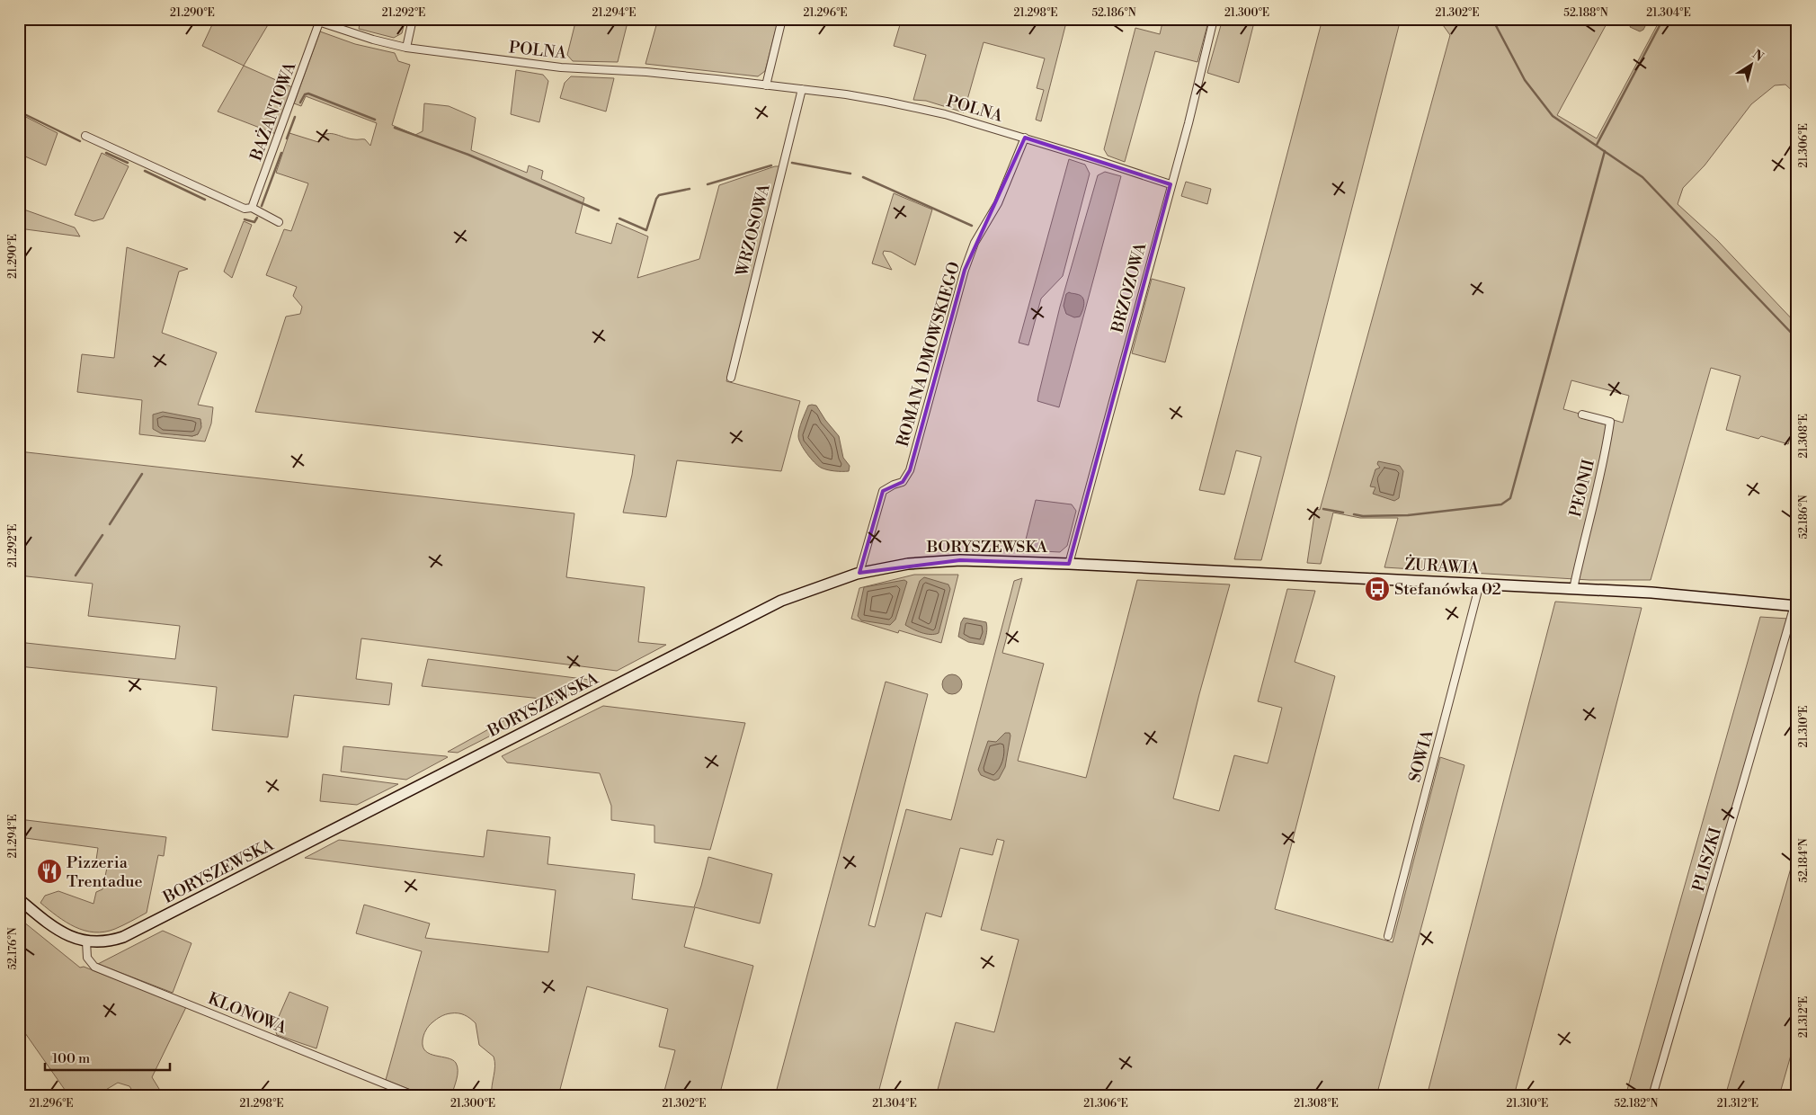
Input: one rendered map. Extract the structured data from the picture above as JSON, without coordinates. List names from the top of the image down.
{
  "streets": {
    "main road": ["BORYSZEWSKA", "ŻURAWIA"],
    "street": [
      "POLNA",
      "BAŻANTOWA",
      "WRZOSOWA",
      "BRZOZOWA",
      "ROMANA DMOWSKIEGO",
      "PEONII",
      "SOWIA",
      "PLISZKI",
      "KLONOWA"
    ]
  },
  "crossings": [
    ["POLNA", "BAŻANTOWA"],
    ["POLNA", "WRZOSOWA"],
    ["POLNA", "BRZOZOWA"],
    ["POLNA", "ROMANA DMOWSKIEGO"],
    ["BRZOZOWA", "BORYSZEWSKA"],
    ["ROMANA DMOWSKIEGO", "BORYSZEWSKA"],
    ["PEONII", "ŻURAWIA"],
    ["BORYSZEWSKA", "ŻURAWIA"],
    ["BORYSZEWSKA", "KLONOWA"],
    ["ŻURAWIA", "SOWIA"],
    ["ŻURAWIA", "PLISZKI"]
  ],
  "places": {
    "bus stop": ["Stefanówka 02"],
    "restaurant": ["Pizzeria Trentadue"]
  },
  "scale_bar": "100 m",
  "north": "top right",
  "coordinates": [
    "21.290°E",
    "21.292°E",
    "21.294°E",
    "21.296°E",
    "21.298°E",
    "52.186°N",
    "21.300°E",
    "21.302°E",
    "52.188°N",
    "21.304°E",
    "21.306°E",
    "21.308°E",
    "21.310°E",
    "52.184°N",
    "52.176°N",
    "21.312°E",
    "52.182°N"
  ]
}
